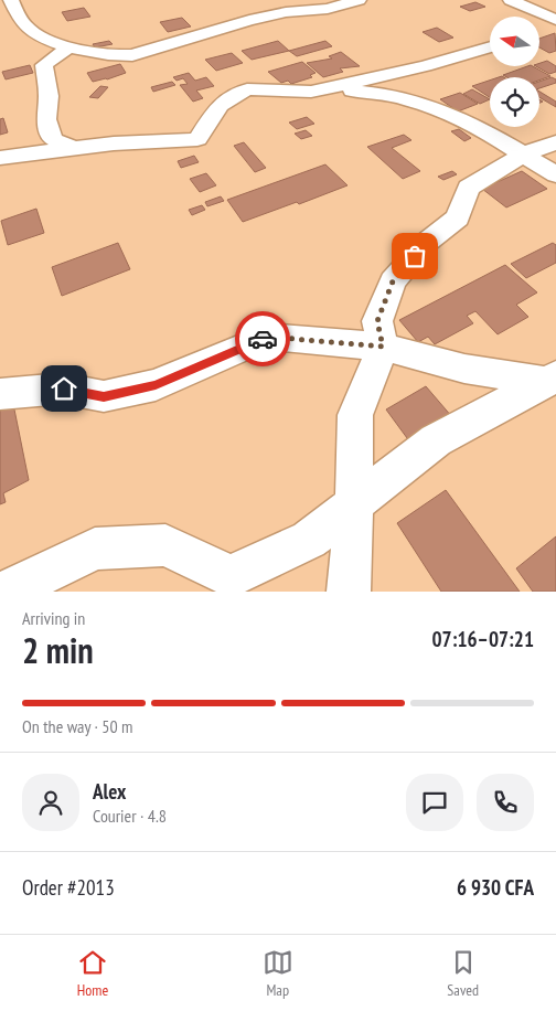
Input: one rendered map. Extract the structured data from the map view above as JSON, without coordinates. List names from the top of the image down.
{
  "north": "left",
  "page": {
    "heading": ["2 min", "Arriving in", "07:16–07:21"],
    "panel": [
      "Alex",
      "Courier · 4.8",
      "Order #2013",
      "6 930 CFA"
    ],
    "bar": "On the way · 50 m",
    "tabs": ["Home", "Map", "Saved"]
  }
}
